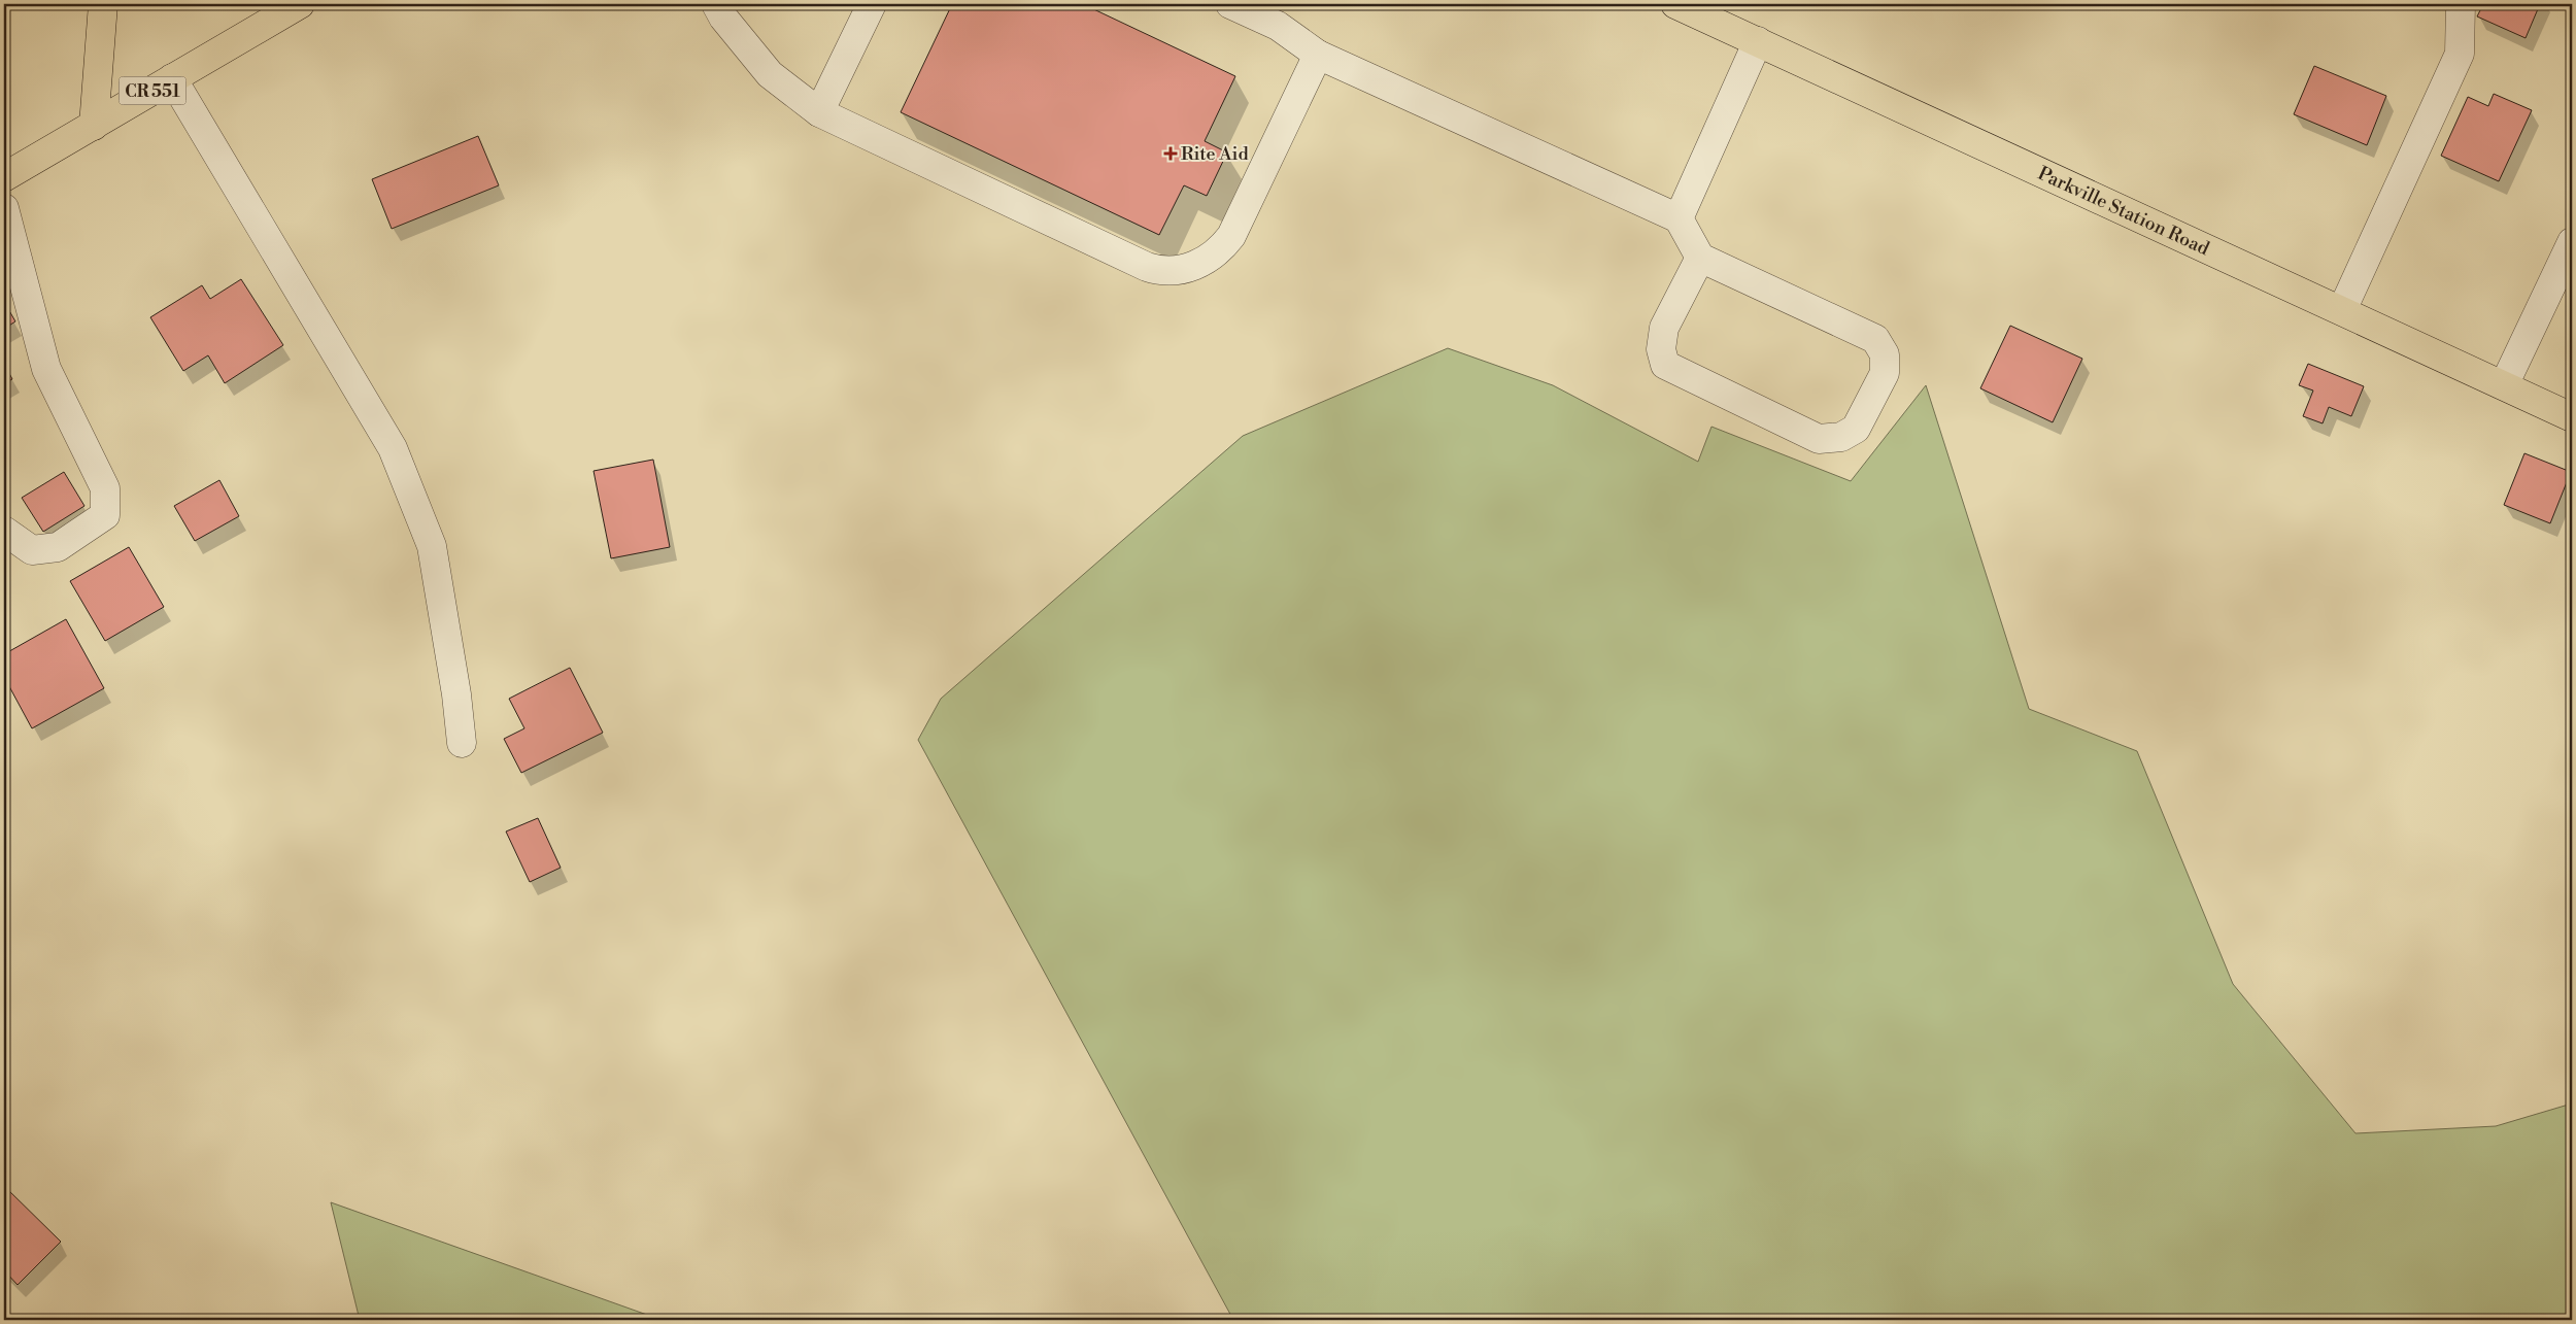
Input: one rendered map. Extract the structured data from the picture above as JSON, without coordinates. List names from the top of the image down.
{
  "streets": {
    "main road": ["CR 551", "Parkville Station Road"]
  },
  "places": {
    "health": ["Rite Aid"]
  }
}
